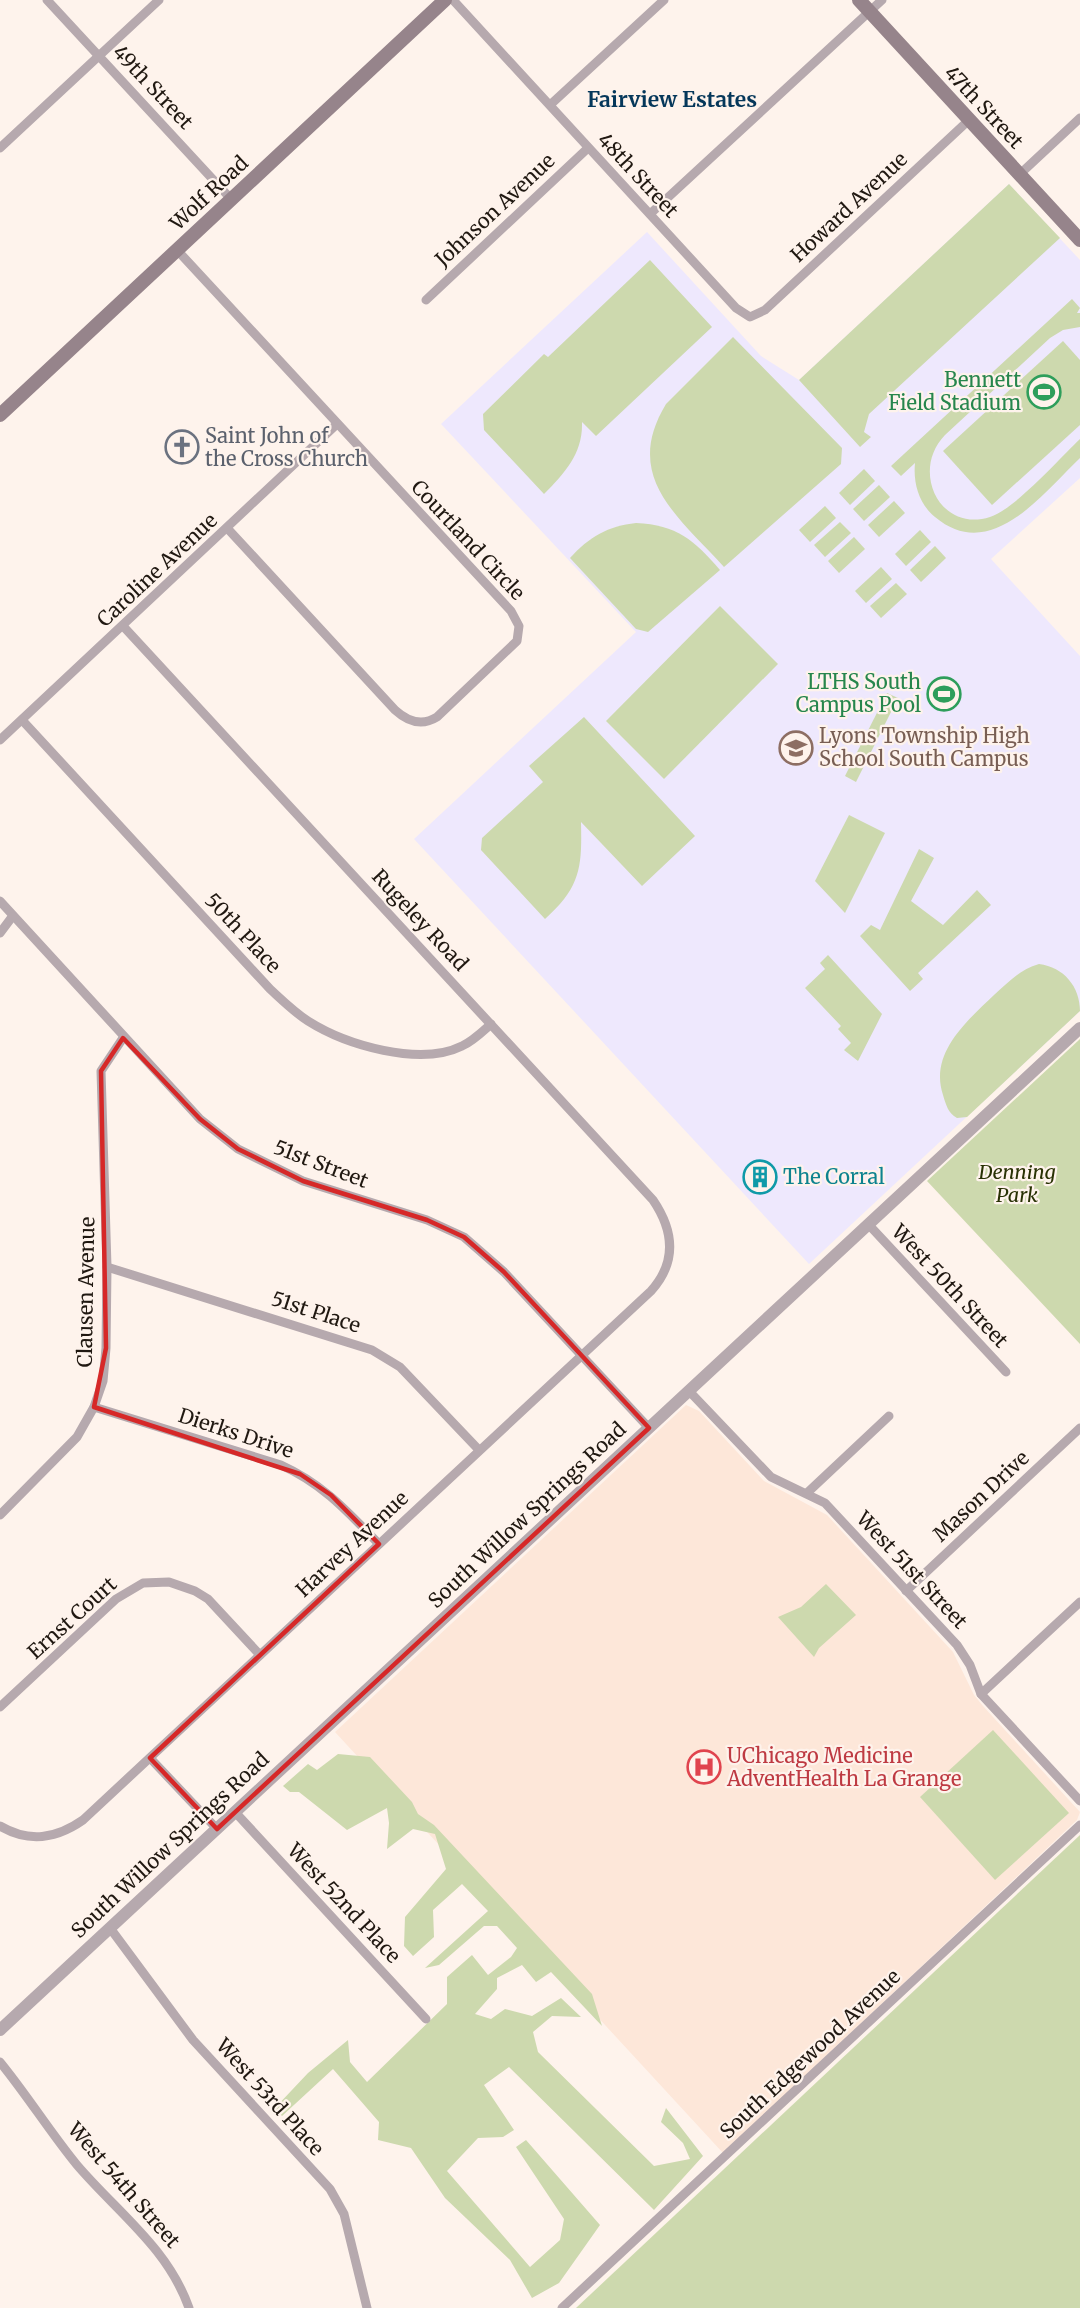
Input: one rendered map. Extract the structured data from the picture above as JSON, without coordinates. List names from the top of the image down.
{
  "streets": {
    "main road": ["47th Street", "Wolf Road"],
    "street": [
      "49th Street",
      "48th Street",
      "Howard Avenue",
      "Johnson Avenue",
      "Courtland Circle",
      "Caroline Avenue",
      "Rugeley Road",
      "50th Place",
      "51st Street",
      "West 50th Street",
      "Clausen Avenue",
      "51st Place",
      "Dierks Drive",
      "Mason Drive",
      "South Willow Springs Road",
      "Harvey Avenue",
      "West 51st Street",
      "Ernst Court",
      "West 52nd Place",
      "South Edgewood Avenue",
      "West 53rd Place",
      "West 54th Street"
    ]
  },
  "crossings": [
    ["49th Street", "Wolf Road"],
    ["47th Street", "Howard Avenue"],
    ["48th Street", "Howard Avenue"],
    ["48th Street", "Johnson Avenue"],
    ["Wolf Road", "Courtland Circle"],
    ["Courtland Circle", "Caroline Avenue"],
    ["Caroline Avenue", "Rugeley Road"],
    ["Caroline Avenue", "50th Place"],
    ["Rugeley Road", "50th Place"],
    ["Rugeley Road", "Harvey Avenue"],
    ["51st Street", "Clausen Avenue"],
    ["51st Street", "South Willow Springs Road"],
    ["51st Street", "Harvey Avenue"],
    ["West 50th Street", "South Willow Springs Road"],
    ["Clausen Avenue", "51st Place"],
    ["Clausen Avenue", "Dierks Drive"],
    ["51st Place", "Harvey Avenue"],
    ["Dierks Drive", "Harvey Avenue"],
    ["Mason Drive", "West 51st Street"],
    ["South Willow Springs Road", "West 51st Street"],
    ["South Willow Springs Road", "West 52nd Place"],
    ["South Willow Springs Road", "West 53rd Place"],
    ["Harvey Avenue", "Ernst Court"]
  ],
  "districts": ["Fairview Estates"],
  "parks": ["Denning Park"],
  "places": {
    "sports": ["Bennett Field Stadium", "LTHS South Campus Pool"],
    "church": ["Saint John of the Cross Church"],
    "school or university": ["Lyons Township High School South Campus"],
    "building": ["The Corral"],
    "hospital": ["UChicago Medicine AdventHealth La Grange"]
  }
}
